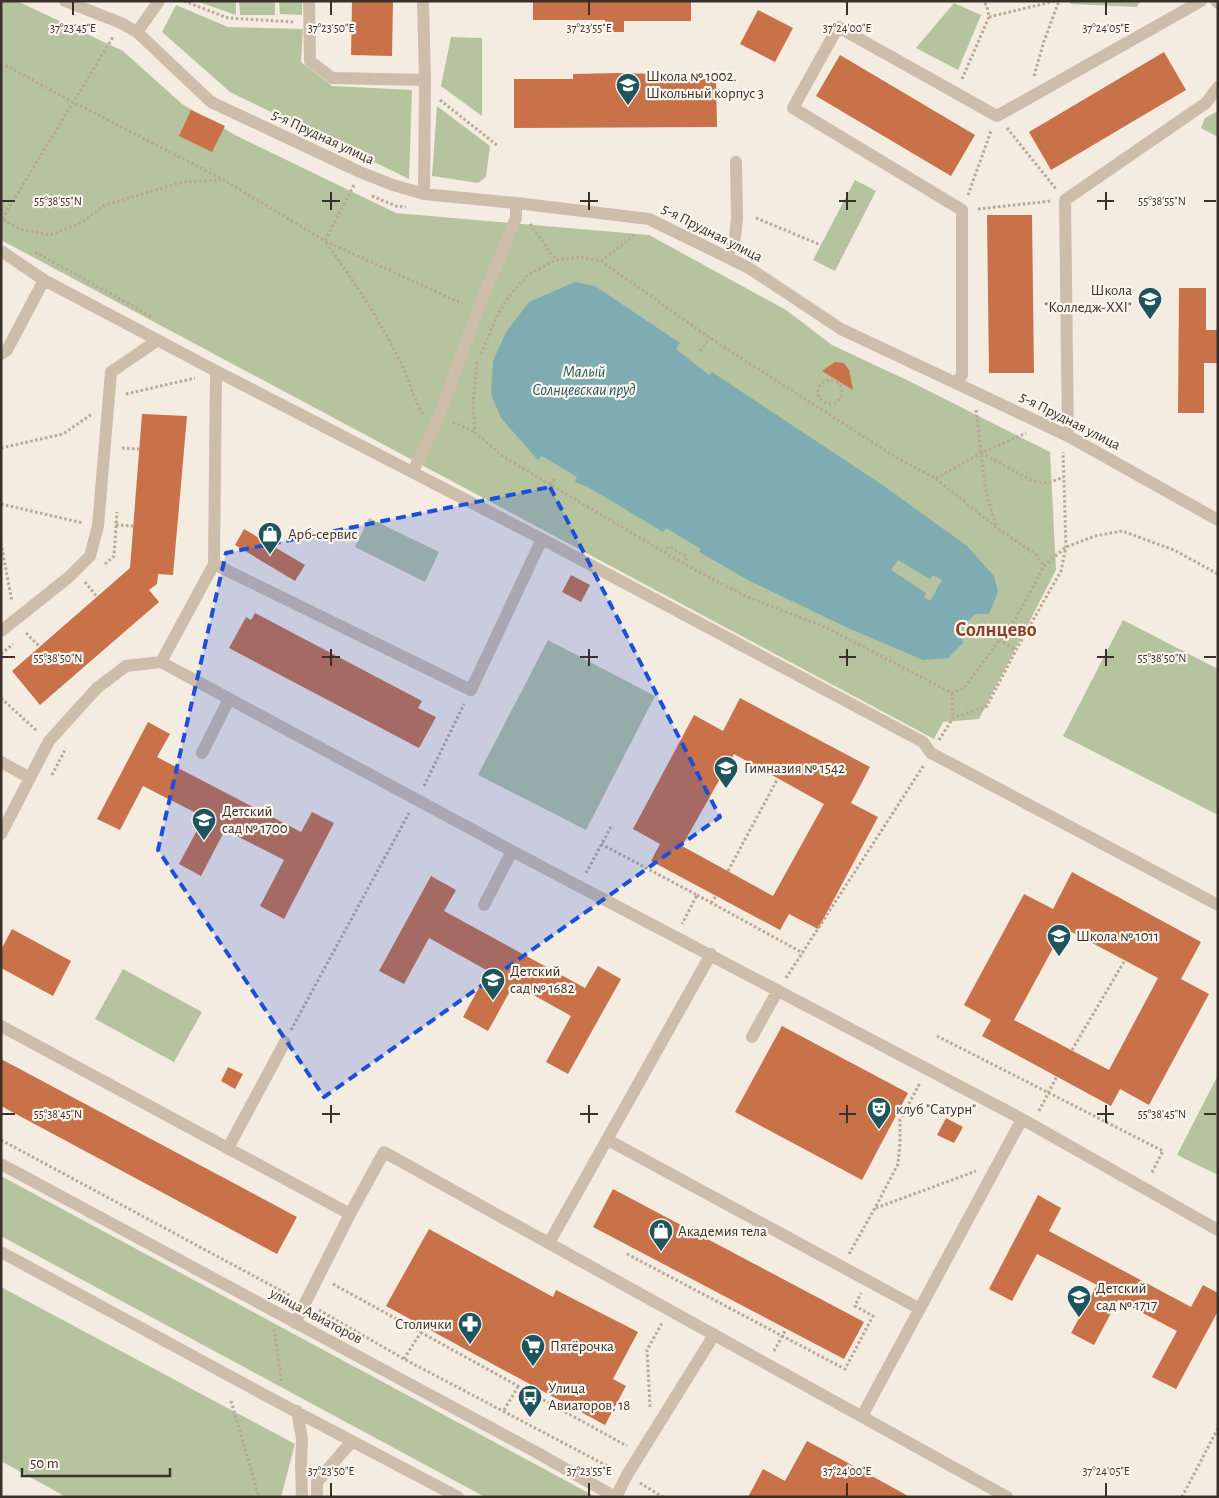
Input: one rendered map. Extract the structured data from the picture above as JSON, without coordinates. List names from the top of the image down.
{
  "streets": {
    "street": ["5-я Прудная улица", "улица Авиаторов"]
  },
  "districts": ["Солнцево"],
  "water": ["Малый Солнцевскаи пруд"],
  "places": {
    "school or university": [
      "Школа № 1002. Школьный корпус 3",
      "Школа \"Колледж-XXI\"",
      "Гимназия № 1542",
      "Детский сад № 1700",
      "Школа № 1011",
      "Детский сад № 1682",
      "Детский сад № 1717"
    ],
    "shop": ["Арб-сервис", "Академия тела"],
    "theatre": ["клуб \"Сатурн\""],
    "pharmacy": ["Столички"],
    "supermarket": ["Пятёрочка"],
    "bus stop": ["Улица Авиаторов, 18"]
  },
  "scale_bar": "50 m",
  "coordinates": [
    "37°23'45\"E",
    "37°23'50\"E",
    "37°23'55\"E",
    "37°24'00\"E",
    "37°24'05\"E",
    "55°38'55\"N",
    "55°38'50\"N",
    "55°38'45\"N"
  ]
}
